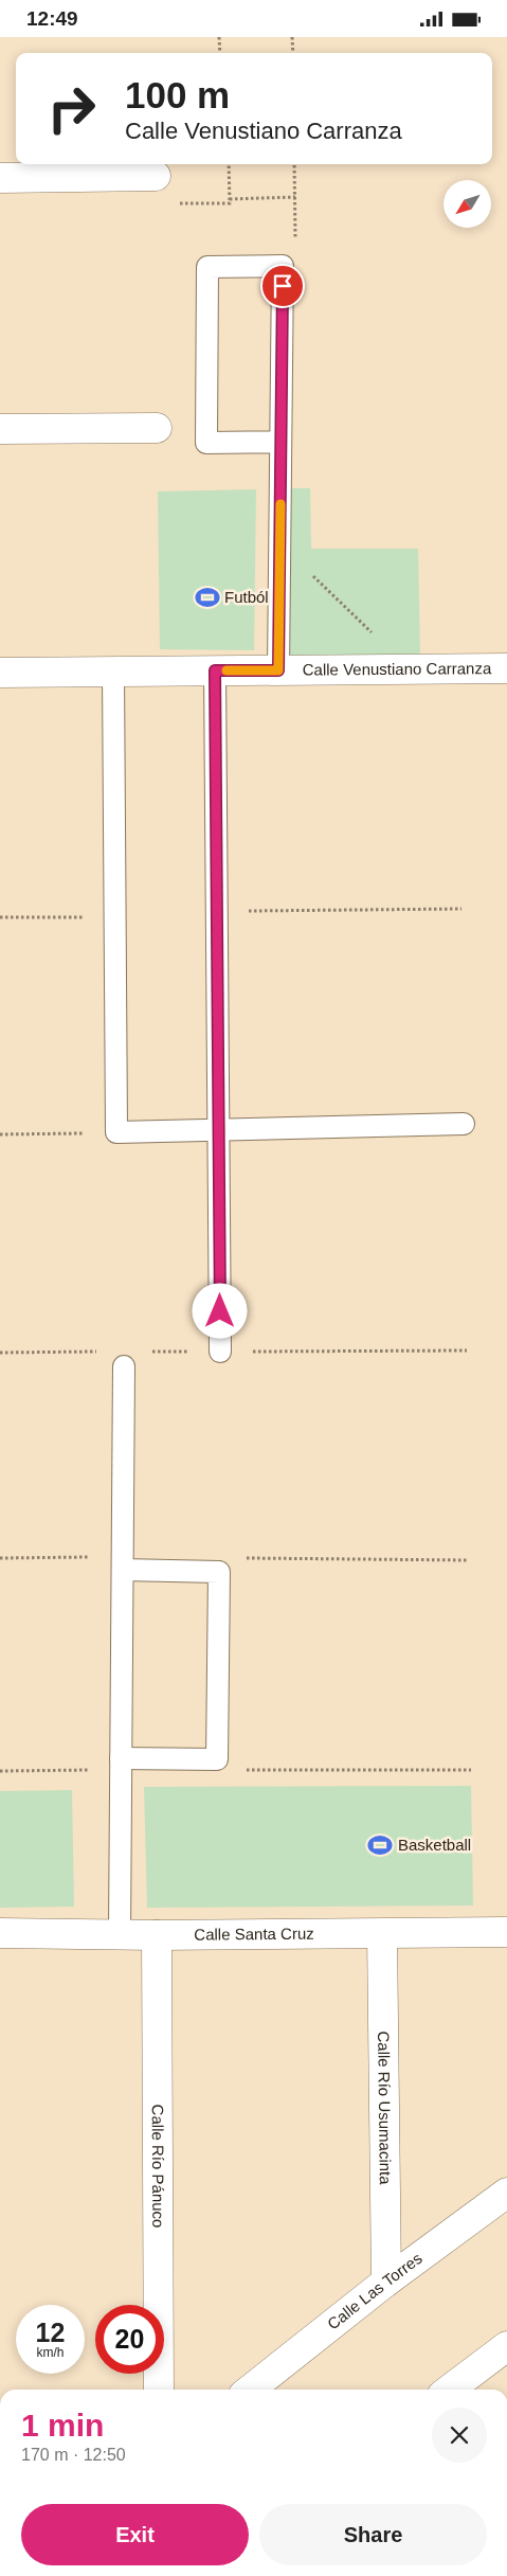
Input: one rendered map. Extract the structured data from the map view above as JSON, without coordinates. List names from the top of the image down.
{
  "streets": {
    "street": [
      "Calle Venustiano Carranza",
      "Calle Santa Cruz",
      "Calle Río Usumacinta",
      "Calle Río Pánuco",
      "Calle Las Torres"
    ]
  },
  "crossings": [
    ["Calle Santa Cruz", "Calle Río Usumacinta"],
    ["Calle Santa Cruz", "Calle Río Pánuco"],
    ["Calle Río Usumacinta", "Calle Las Torres"]
  ],
  "places": {
    "sports": ["Futból", "Basketball"]
  },
  "north": "bottom left",
  "page": {
    "status": "12:49",
    "turn": ["100 m", "Calle Venustiano Carranza"],
    "speed": "12 km/h",
    "limit": "20",
    "heading": ["1 min", "170 m · 12:50"],
    "buttons": ["Exit", "Share"]
  }
}
